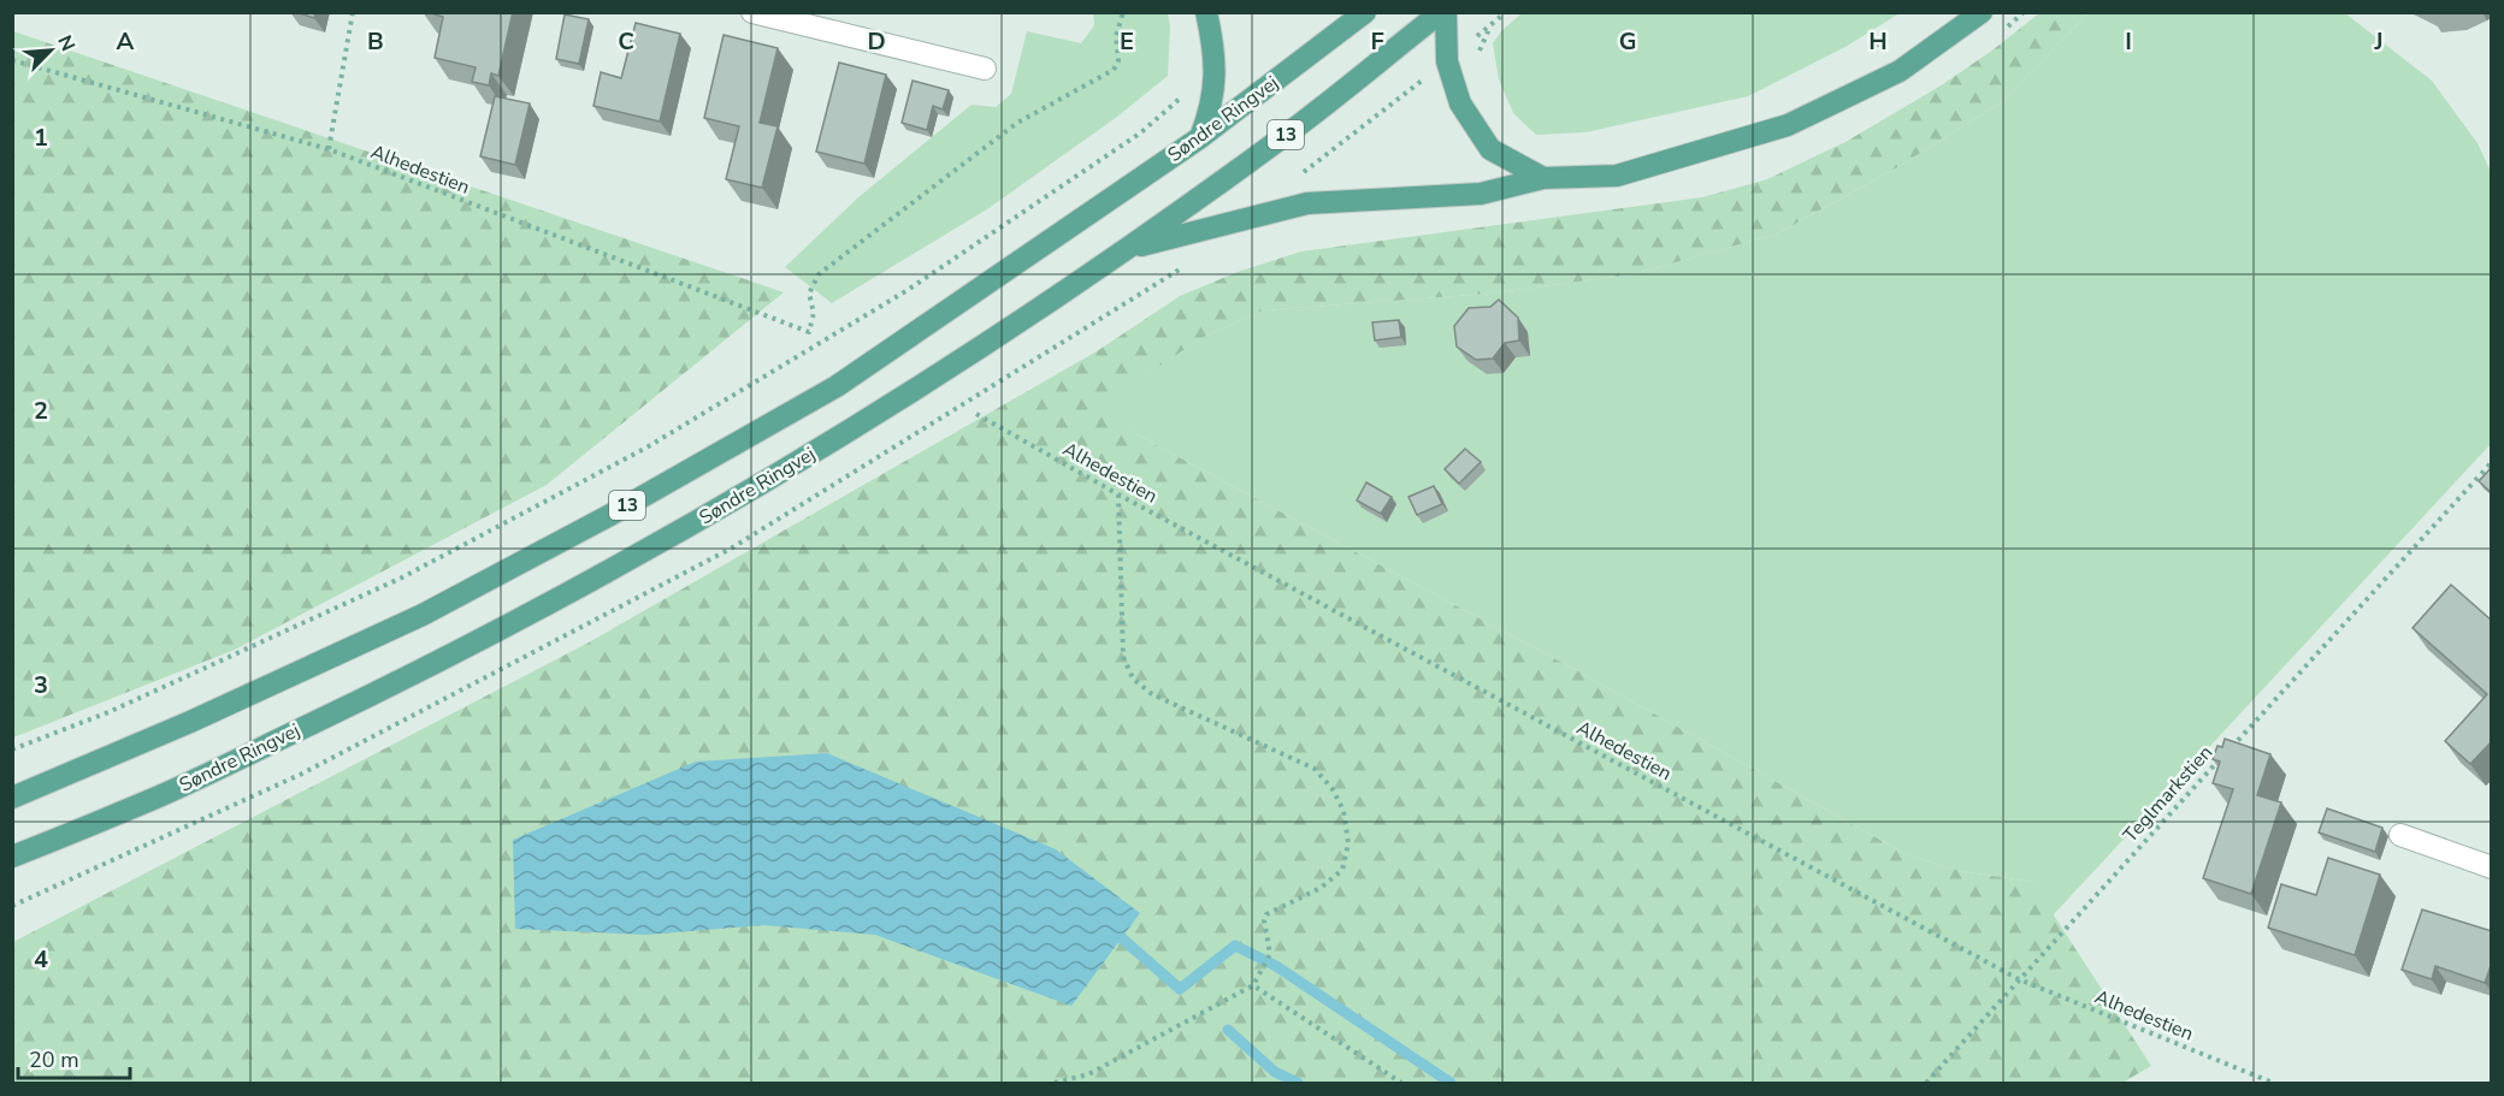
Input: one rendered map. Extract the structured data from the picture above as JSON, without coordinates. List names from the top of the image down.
{
  "streets": {
    "main road": ["Søndre Ringvej", "13"],
    "path": ["Alhedestien", "Teglmarkstien"]
  },
  "crossings": [
    ["Alhedestien", "Teglmarkstien"]
  ],
  "scale_bar": "20 m",
  "north": "top right",
  "grid": {
    "columns": [
      "A",
      "B",
      "C",
      "D",
      "E",
      "F",
      "G",
      "H",
      "I",
      "J"
    ],
    "rows": [
      "1",
      "2",
      "3",
      "4"
    ]
  }
}
